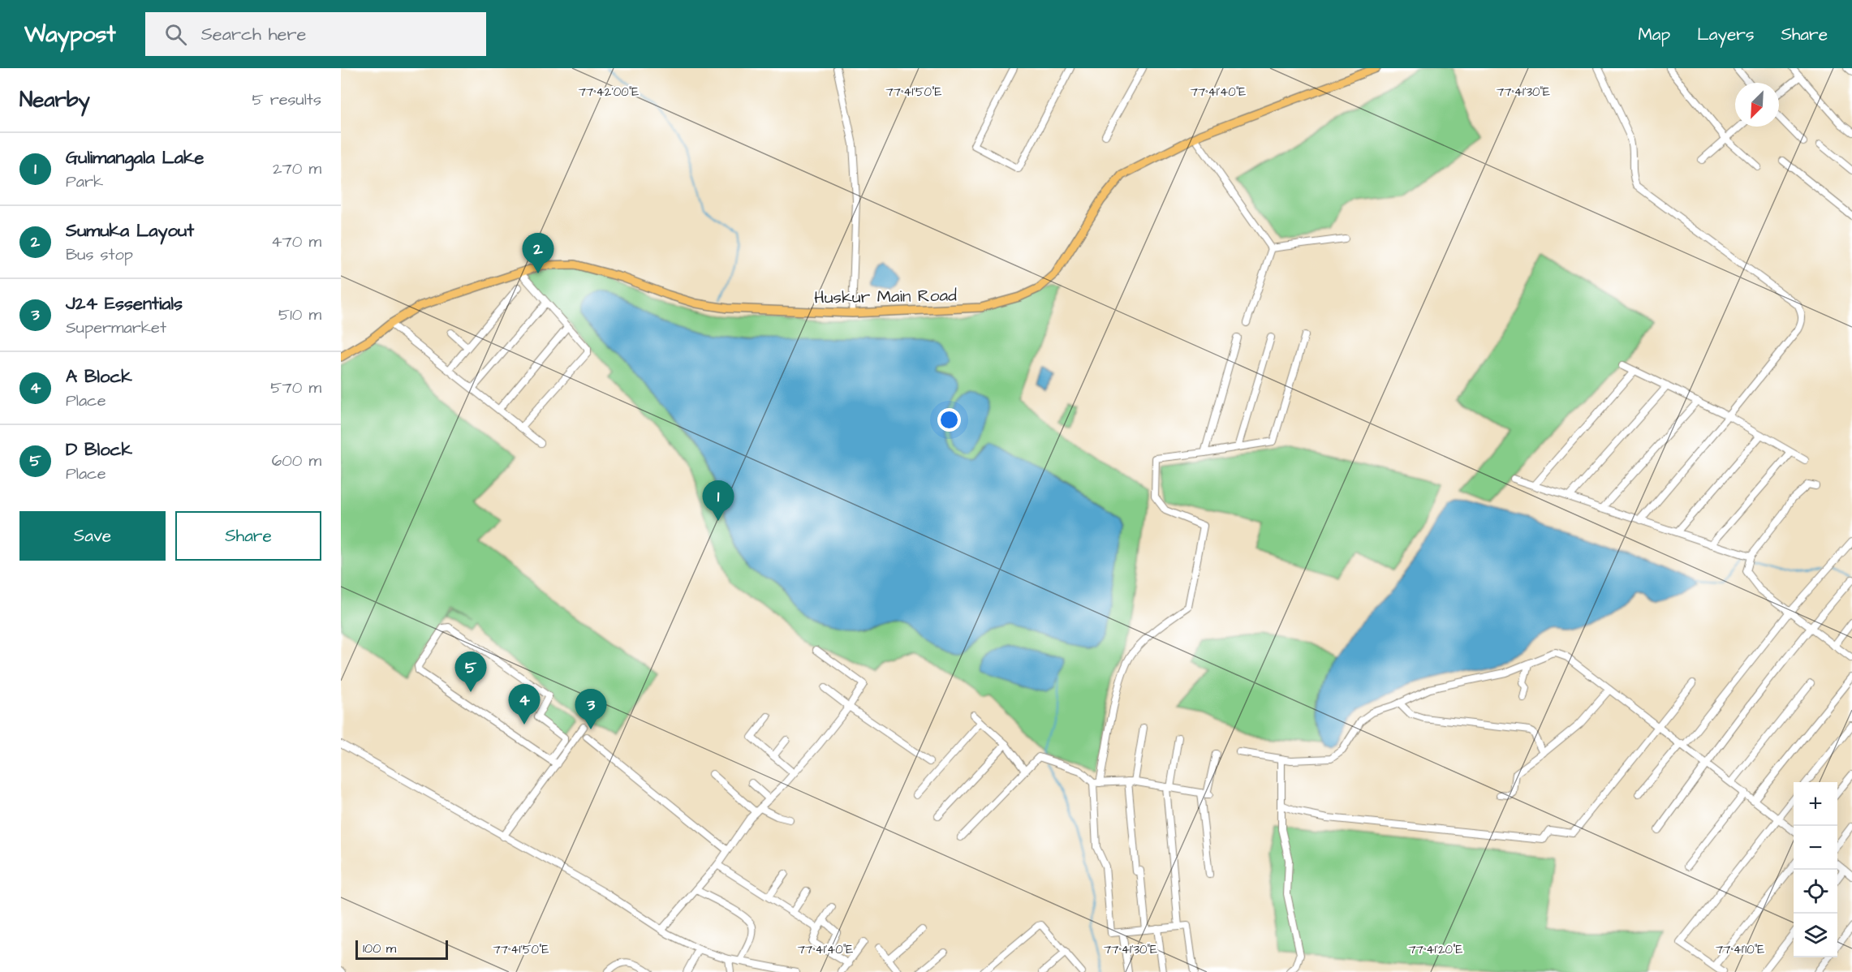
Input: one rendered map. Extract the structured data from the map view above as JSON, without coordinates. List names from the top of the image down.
{
  "streets": {
    "main road": ["Huskur Main Road"]
  },
  "scale_bar": "100 m",
  "north": "bottom left",
  "page": {
    "header": "Waypost",
    "search": "Search here",
    "nav": ["Map", "Layers", "Share"],
    "heading": ["Nearby", "5 results"],
    "list": [
      {
        "mark": "1",
        "name": "Gulimangala Lake",
        "note": "Park",
        "value": "270 m"
      },
      {
        "mark": "2",
        "name": "Sumuka Layout",
        "note": "Bus stop",
        "value": "470 m"
      },
      {
        "mark": "3",
        "name": "J24 Essentials",
        "note": "Supermarket",
        "value": "510 m"
      },
      {
        "mark": "4",
        "name": "A Block",
        "note": "Place",
        "value": "570 m"
      },
      {
        "mark": "5",
        "name": "D Block",
        "note": "Place",
        "value": "600 m"
      }
    ],
    "pins": [
      "2",
      "1",
      "5",
      "4",
      "3"
    ],
    "buttons": ["Save", "Share"],
    "map_buttons": ["+", "−"],
    "scale": "100 m"
  },
  "coordinates": [
    "77°42'00\"E",
    "77°41'50\"E",
    "77°41'40\"E",
    "77°41'30\"E",
    "77°41'20\"E",
    "77°41'10\"E"
  ]
}
